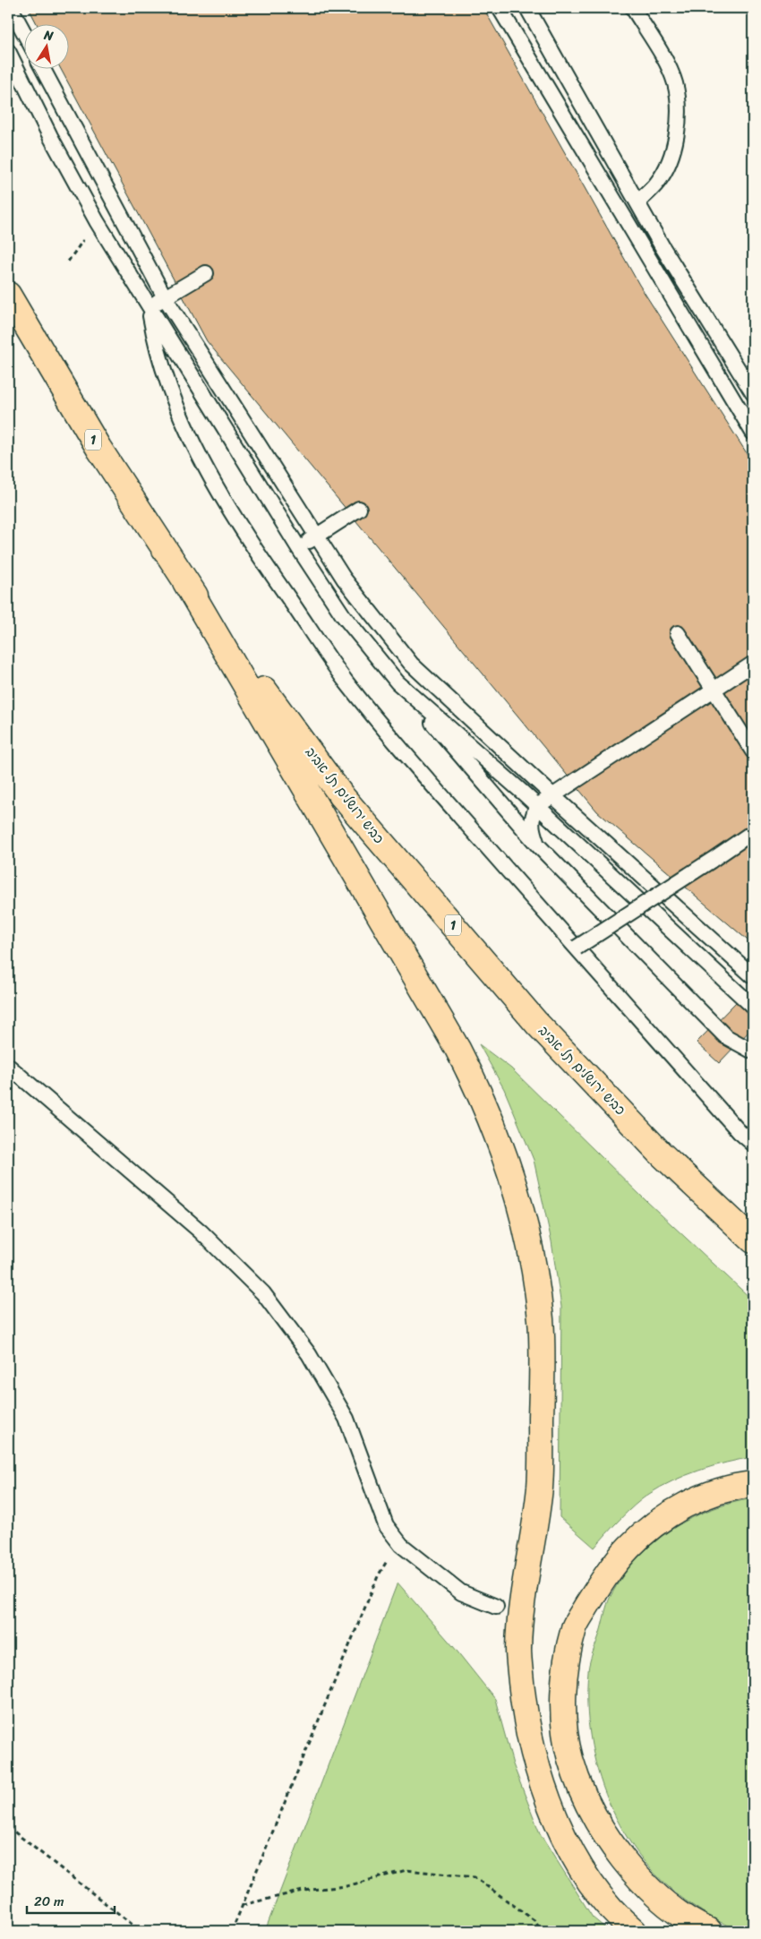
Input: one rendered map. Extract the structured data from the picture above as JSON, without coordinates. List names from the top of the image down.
{
  "streets": {
    "highway": ["1", "כביש ירושלים תל אביב"]
  },
  "scale_bar": "20 m",
  "north": "top"
}
